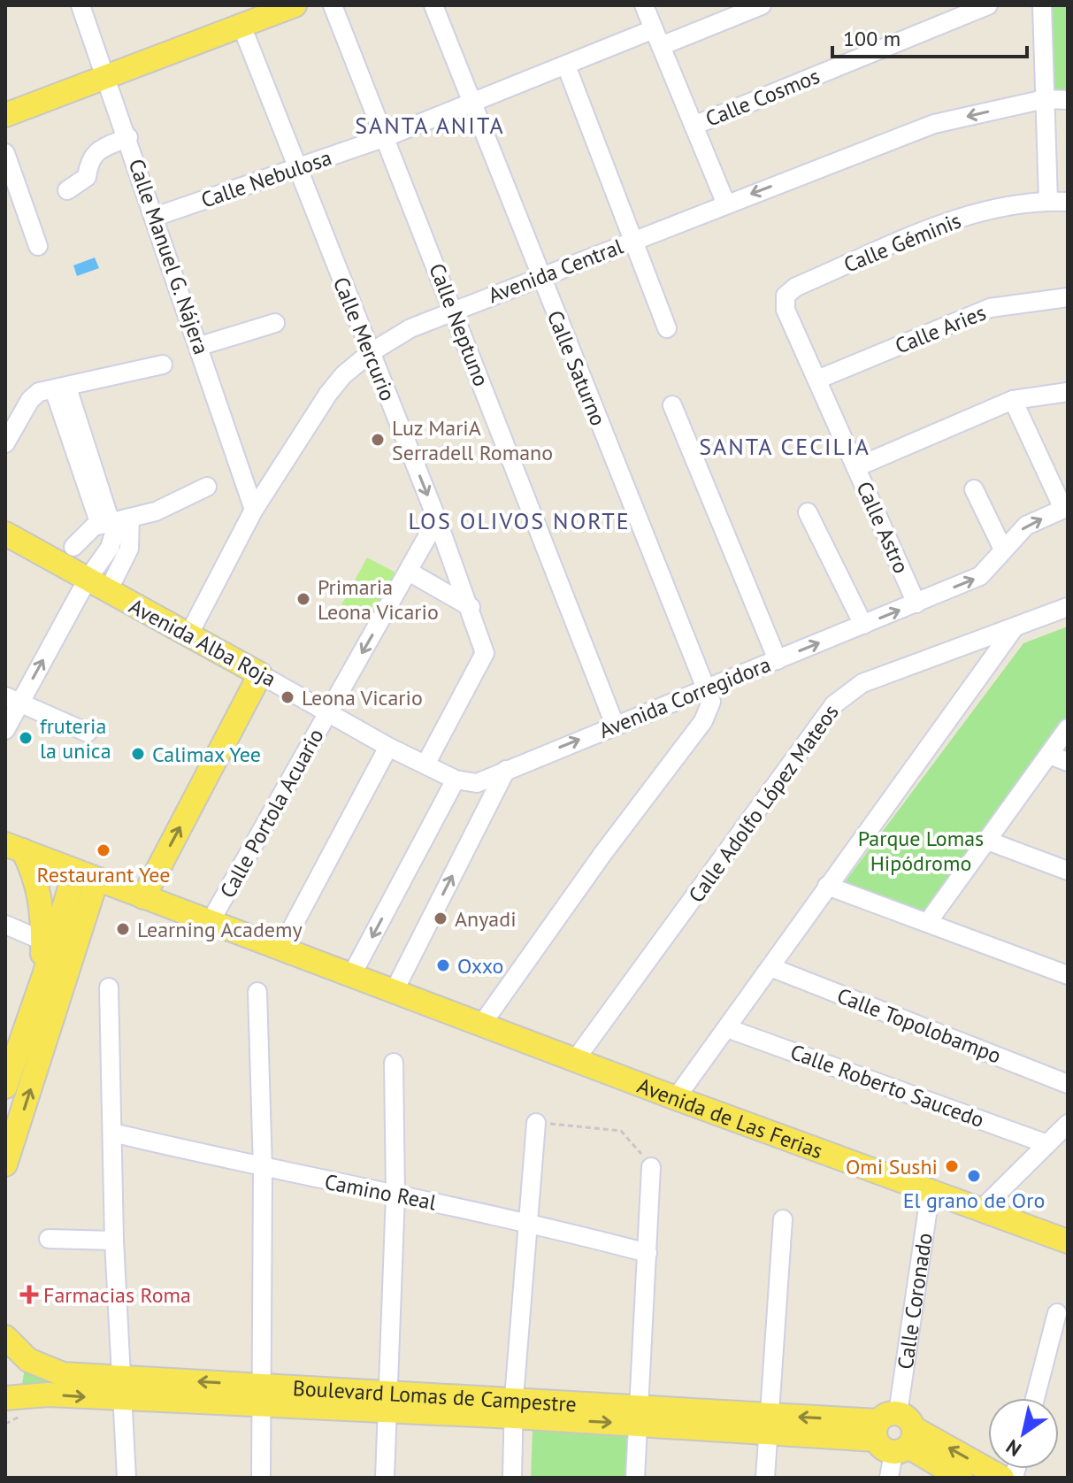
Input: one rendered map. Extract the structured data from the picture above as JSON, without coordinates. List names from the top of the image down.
{
  "streets": {
    "main road": ["Avenida Alba Roja", "Avenida de Las Ferias", "Boulevard Lomas de Campestre"],
    "street": [
      "Calle Cosmos",
      "Calle Nebulosa",
      "Calle Géminis",
      "Calle Manuel G. Nájera",
      "Avenida Central",
      "Calle Neptuno",
      "Calle Aries",
      "Calle Mercurio",
      "Calle Saturno",
      "Calle Astro",
      "Avenida Corregidora",
      "Calle Adolfo López Mateos",
      "Calle Portola Acuario",
      "Calle Topolobampo",
      "Calle Roberto Saucedo",
      "Camino Real",
      "Calle Coronado"
    ]
  },
  "crossings": [
    ["Calle Nebulosa", "Calle Manuel G. Nájera"],
    ["Calle Nebulosa", "Calle Neptuno"],
    ["Calle Nebulosa", "Calle Mercurio"],
    ["Calle Nebulosa", "Calle Saturno"],
    ["Calle Géminis", "Calle Astro"],
    ["Calle Manuel G. Nájera", "Avenida Central"],
    ["Avenida Central", "Calle Neptuno"],
    ["Avenida Central", "Calle Mercurio"],
    ["Avenida Central", "Calle Saturno"],
    ["Avenida Central", "Avenida Alba Roja"],
    ["Calle Neptuno", "Avenida Corregidora"],
    ["Calle Aries", "Calle Astro"],
    ["Calle Mercurio", "Avenida Alba Roja"],
    ["Calle Mercurio", "Calle Portola Acuario"],
    ["Calle Saturno", "Avenida Corregidora"],
    ["Calle Astro", "Avenida Corregidora"],
    ["Avenida Alba Roja", "Avenida Corregidora"],
    ["Avenida Alba Roja", "Calle Portola Acuario"],
    ["Calle Adolfo López Mateos", "Avenida de Las Ferias"],
    ["Avenida de Las Ferias", "Calle Coronado"],
    ["Calle Coronado", "Boulevard Lomas de Campestre"]
  ],
  "one_way": ["Calle Portola Acuario"],
  "districts": ["SANTA ANITA", "SANTA CECILIA", "LOS OLIVOS NORTE"],
  "parks": ["Parque Lomas Hipódromo"],
  "places": {
    "other": [
      "Luz MariA Serradell Romano",
      "Primaria Leona Vicario",
      "Leona Vicario",
      "fruteria la unica",
      "Calimax Yee",
      "Restaurant Yee",
      "Anyadi",
      "Learning Academy",
      "Oxxo",
      "Omi Sushi",
      "El grano de Oro"
    ],
    "health": ["Farmacias Roma"]
  },
  "scale_bar": "100 m",
  "north": "bottom left"
}
